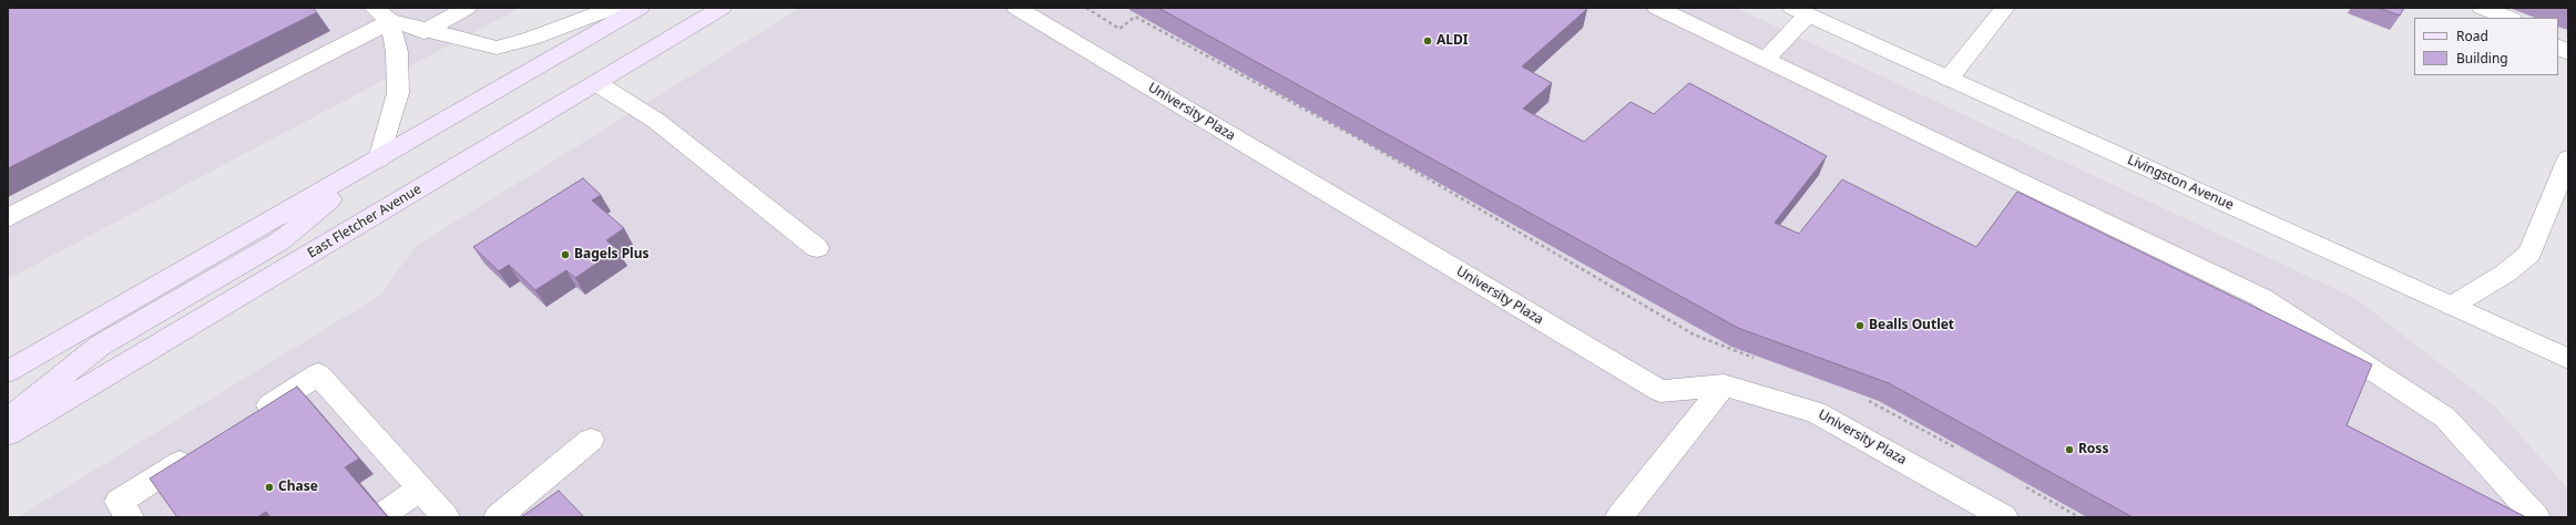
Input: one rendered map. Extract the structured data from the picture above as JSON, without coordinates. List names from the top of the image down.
{
  "streets": {
    "main road": ["East Fletcher Avenue"],
    "street": ["University Plaza", "Livingston Avenue"]
  },
  "places": [
    "ALDI",
    "Bagels Plus",
    "Bealls Outlet",
    "Ross",
    "Chase"
  ],
  "legend": ["Road", "Building"]
}
